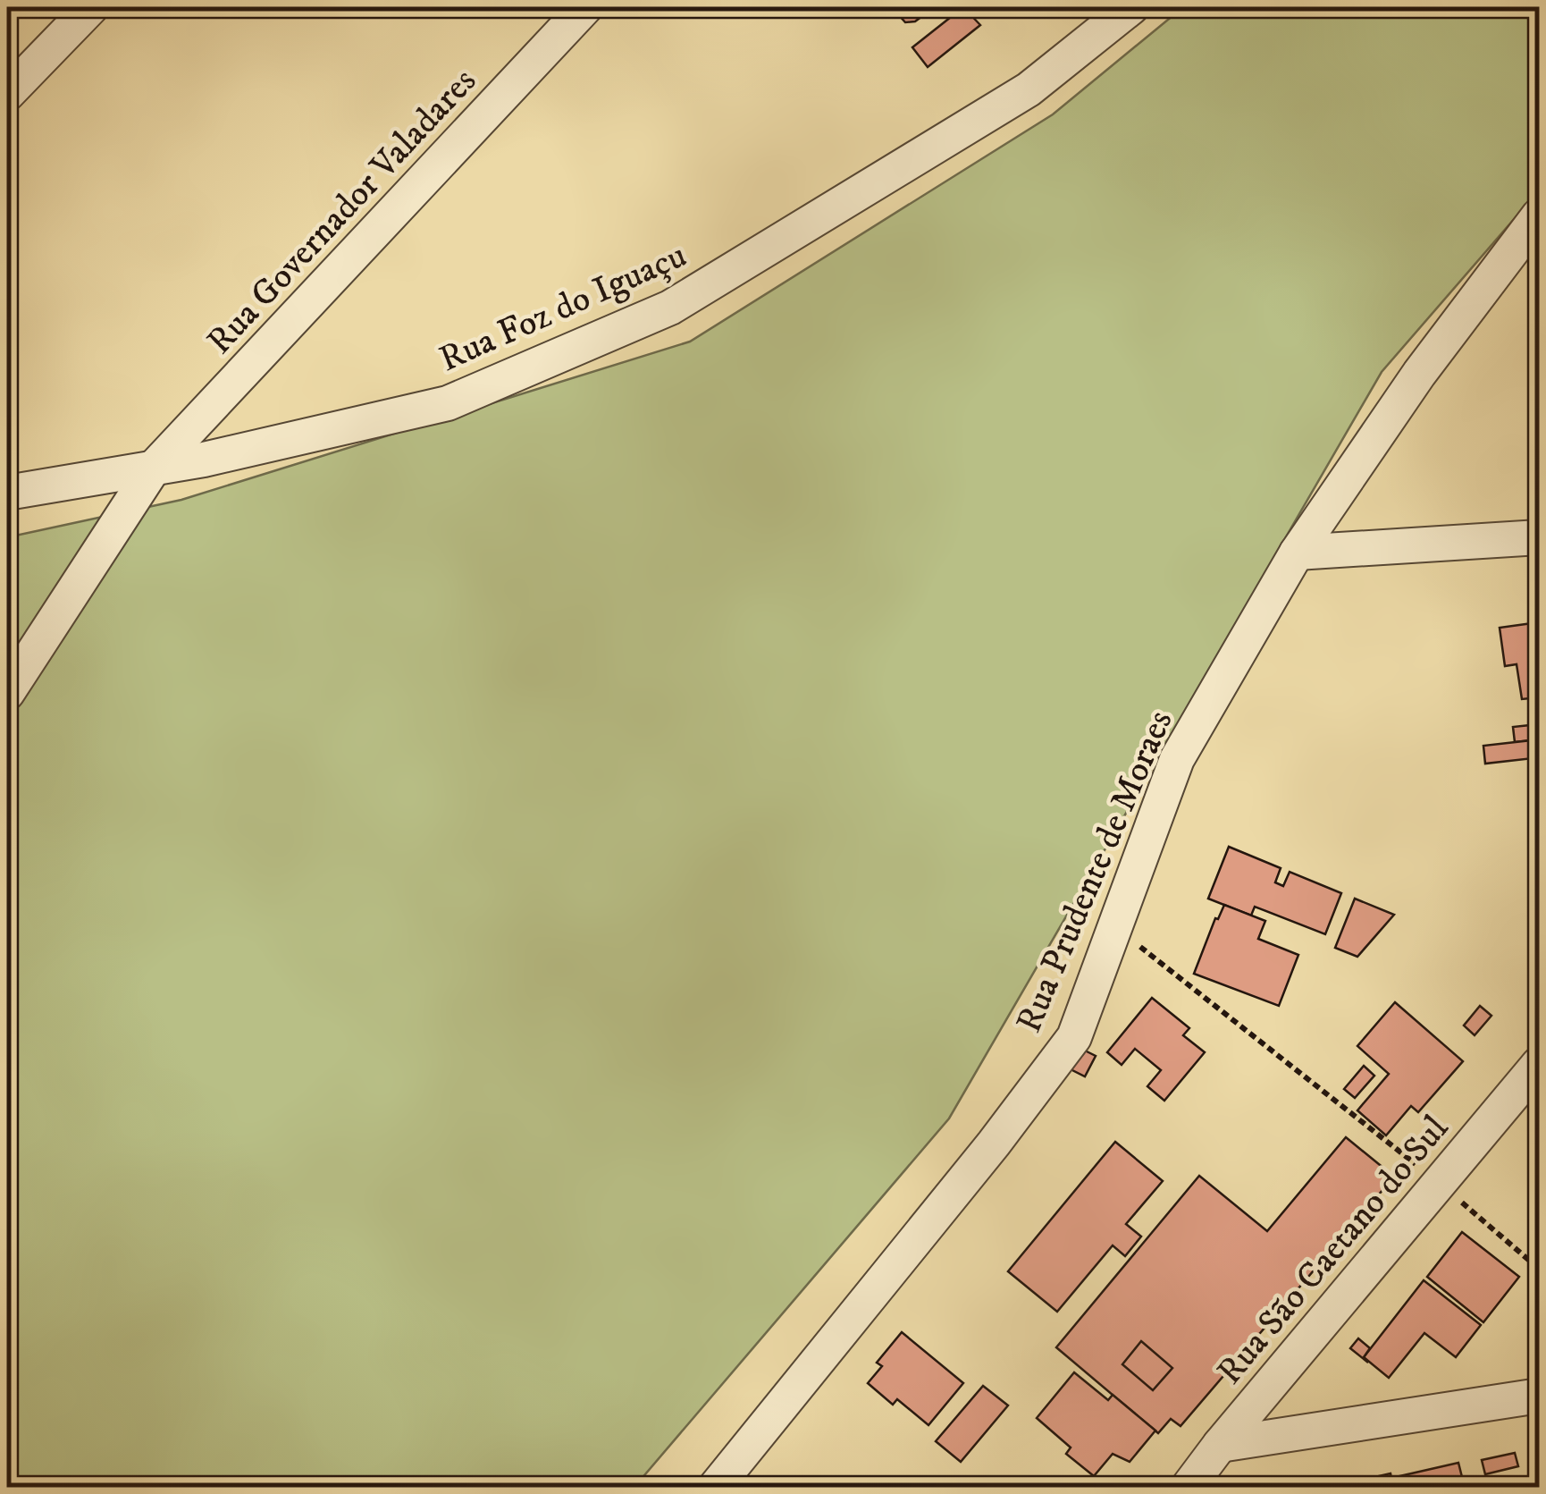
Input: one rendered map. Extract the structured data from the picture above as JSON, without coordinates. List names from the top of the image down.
{
  "streets": {
    "street": [
      "Rua Governador Valadares",
      "Rua Foz do Iguaçu",
      "Rua Prudente de Moraes",
      "Rua São Caetano do Sul"
    ]
  },
  "crossings": [
    ["Rua Governador Valadares", "Rua Foz do Iguaçu"]
  ]
}
